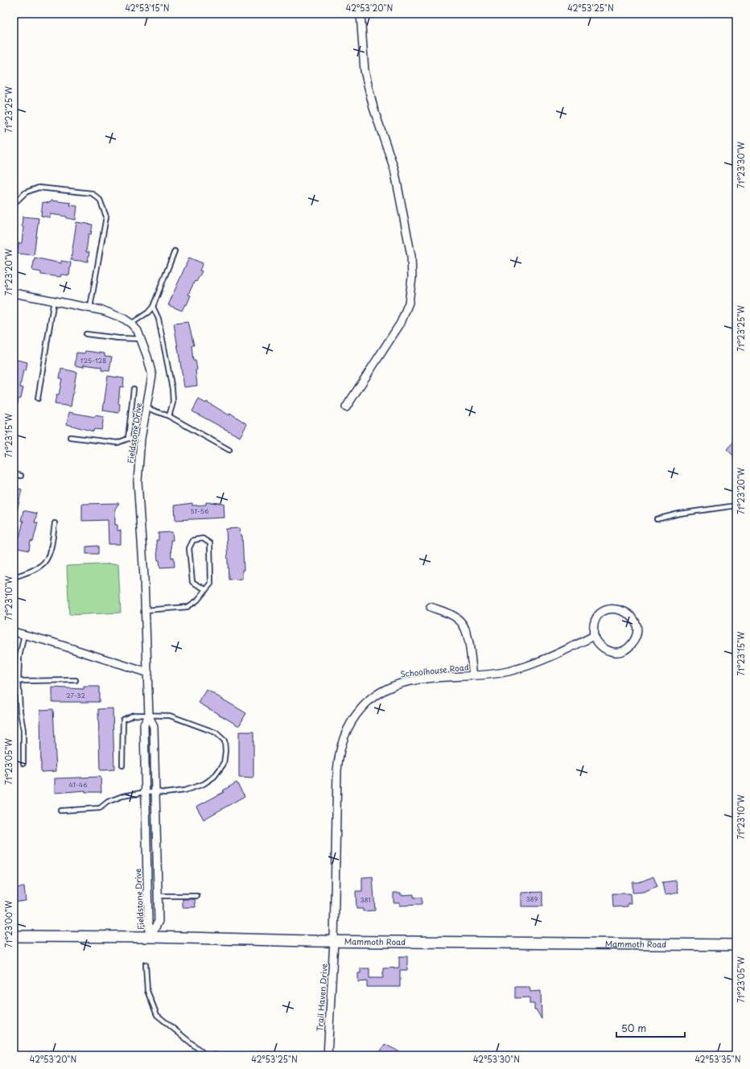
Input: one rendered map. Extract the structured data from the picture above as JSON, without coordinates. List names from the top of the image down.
{
  "streets": {
    "main road": ["Mammoth Road"],
    "street": ["Fieldstone Drive", "Schoolhouse Road", "Trail Haven Drive"]
  },
  "crossings": [
    ["Fieldstone Drive", "Mammoth Road"],
    ["Schoolhouse Road", "Mammoth Road"],
    ["Schoolhouse Road", "Trail Haven Drive"],
    ["Mammoth Road", "Trail Haven Drive"]
  ],
  "house_numbers": [
    "125-128",
    "51-56",
    "27-32",
    "41-46",
    "389",
    "381"
  ],
  "scale_bar": "50 m",
  "coordinates": [
    "42°53'15\"N",
    "42°53'20\"N",
    "42°53'25\"N",
    "71°23'25\"W",
    "71°23'30\"W",
    "71°23'20\"W",
    "71°23'15\"W",
    "71°23'10\"W",
    "71°23'05\"W",
    "71°23'00\"W",
    "42°53'30\"N",
    "42°53'35\"N"
  ]
}
